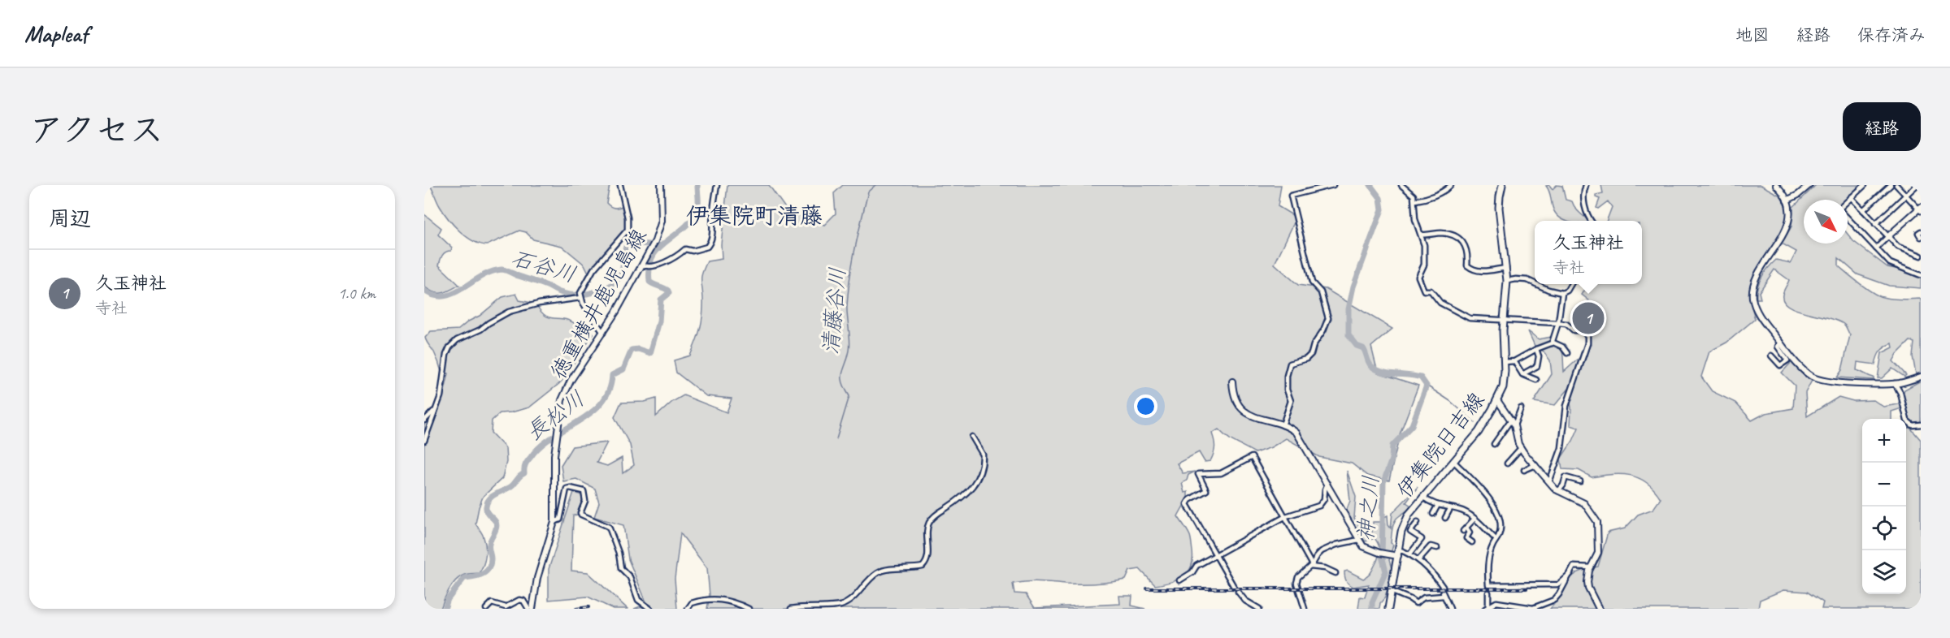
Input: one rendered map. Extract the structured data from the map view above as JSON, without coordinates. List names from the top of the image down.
{
  "streets": {
    "main road": ["徳重横井鹿児島線", "伊集院日吉線"]
  },
  "districts": ["伊集院町清藤"],
  "water": [
    "石谷川",
    "清藤谷川",
    "長松川",
    "神之川"
  ],
  "north": "bottom right",
  "page": {
    "header": "Mapleaf",
    "nav": ["地図", "経路", "保存済み"],
    "title": "アクセス",
    "buttons": "経路",
    "heading": "周辺",
    "popup": ["久玉神社", "寺社"],
    "list": [
      {
        "mark": "1",
        "name": "久玉神社",
        "note": "寺社",
        "value": "1.0 km"
      }
    ],
    "pins": "1",
    "map_buttons": ["+", "−"]
  }
}
